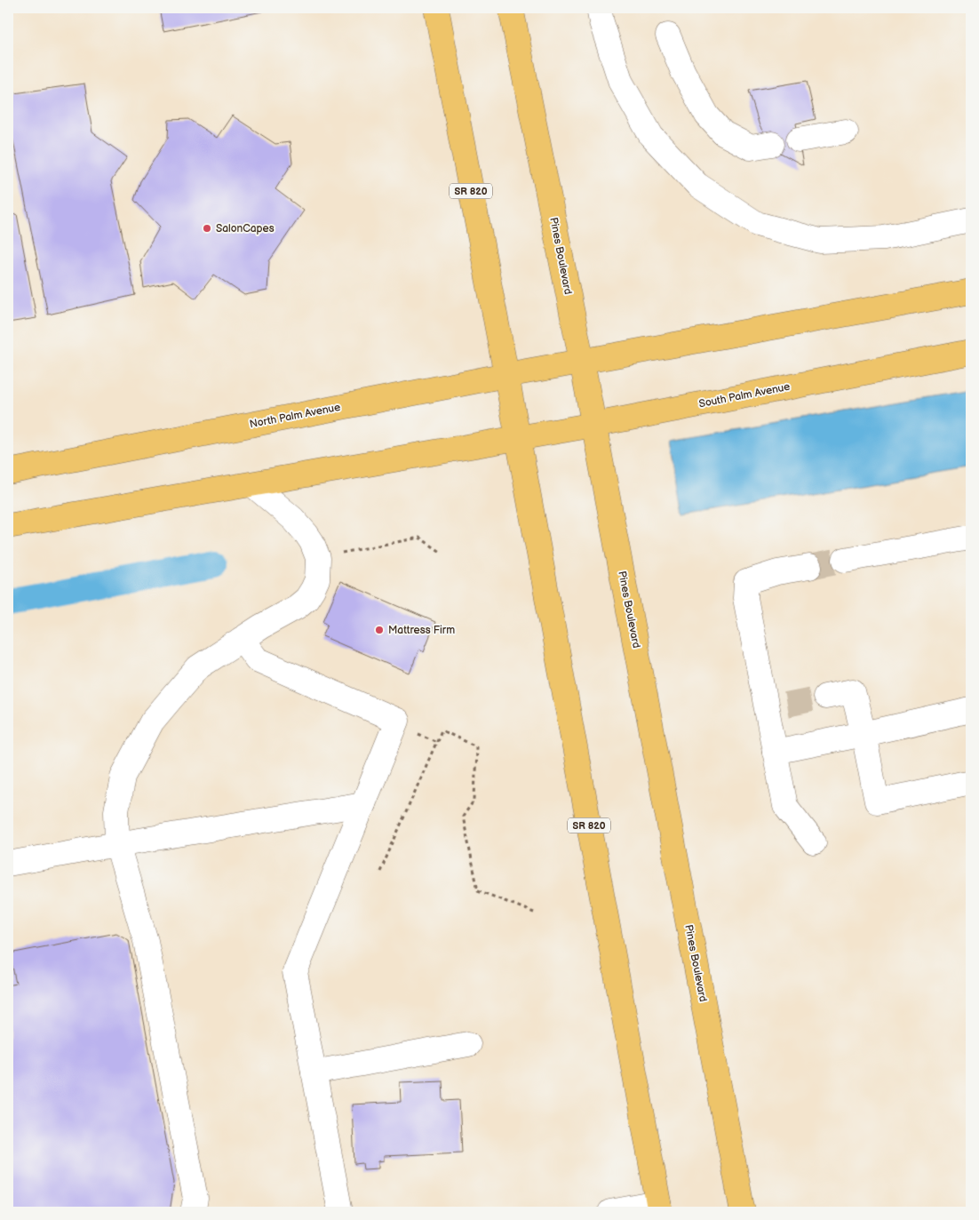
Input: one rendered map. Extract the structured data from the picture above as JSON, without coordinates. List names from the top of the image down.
{
  "streets": {
    "main road": [
      "SR 820",
      "Pines Boulevard",
      "South Palm Avenue",
      "North Palm Avenue"
    ]
  },
  "crossings": [
    ["SR 820", "South Palm Avenue"],
    ["SR 820", "North Palm Avenue"],
    ["Pines Boulevard", "South Palm Avenue"],
    ["Pines Boulevard", "North Palm Avenue"]
  ],
  "places": ["SalonCapes", "Mattress Firm"]
}
